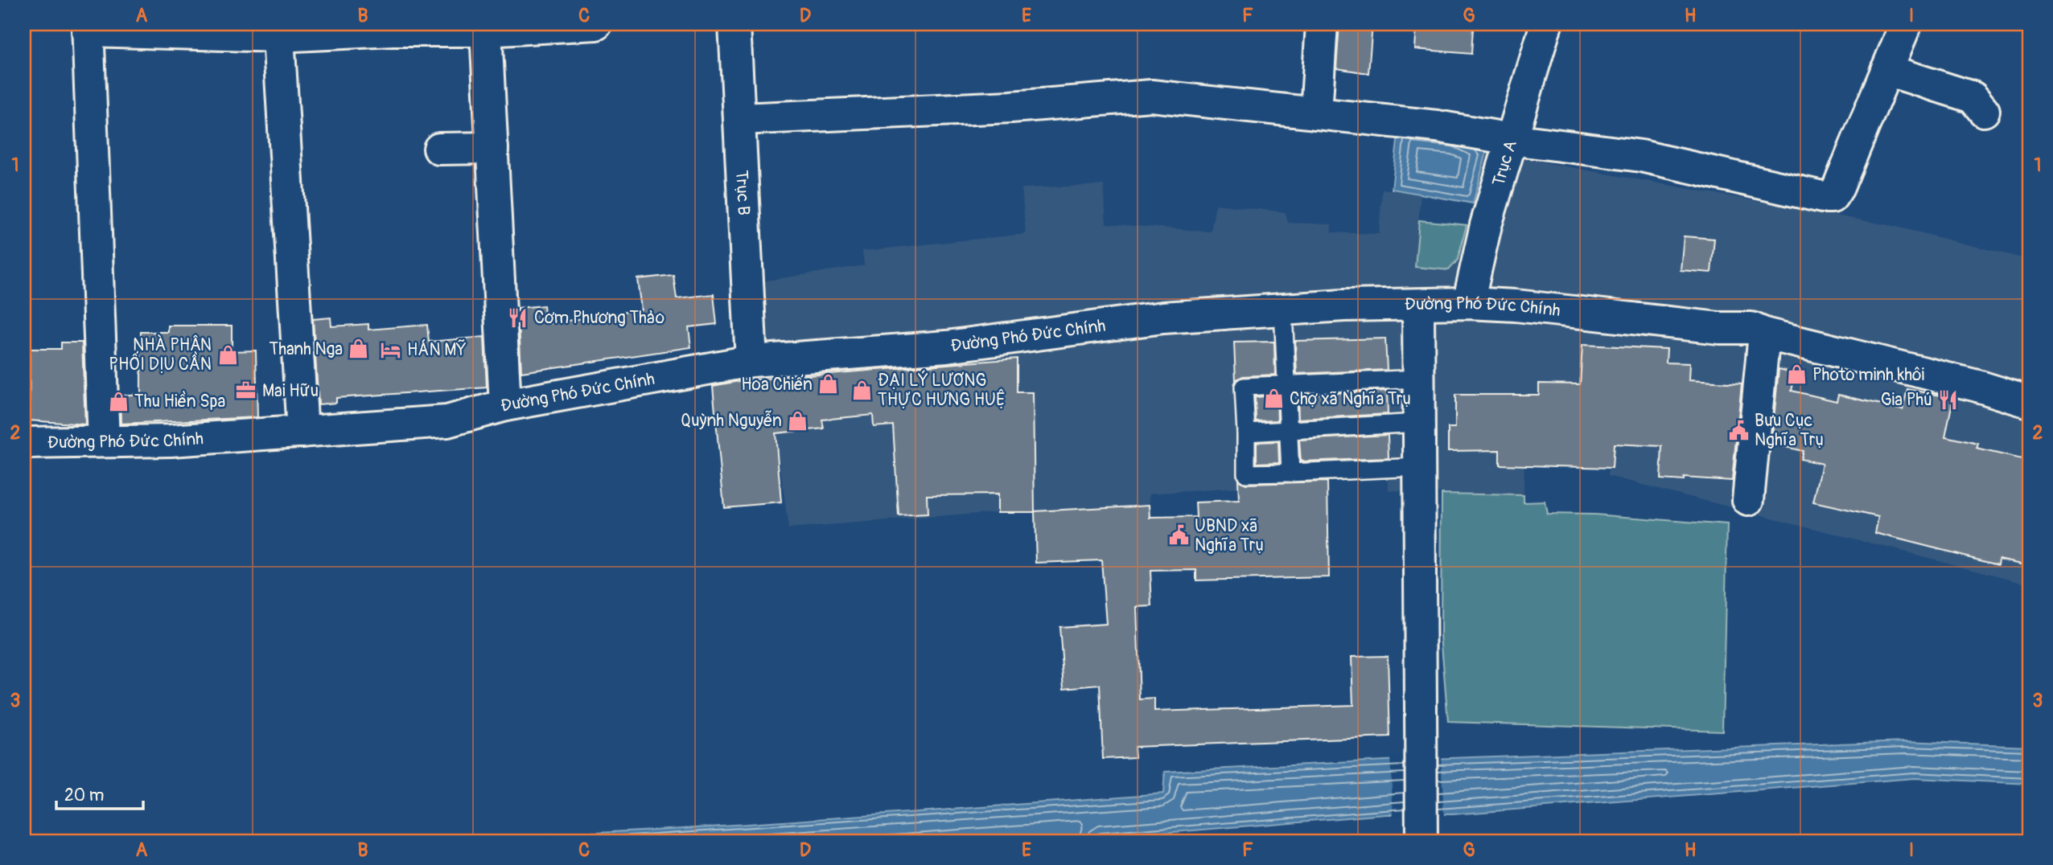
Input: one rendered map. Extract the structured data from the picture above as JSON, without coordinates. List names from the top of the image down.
{
  "streets": {
    "street": ["Trục A", "Trục B", "Đường Phó Đức Chính"]
  },
  "crossings": [
    ["Trục A", "Đường Phó Đức Chính"],
    ["Trục B", "Đường Phó Đức Chính"]
  ],
  "places": {
    "restaurant": ["Cơm Phương Thảo", "Gia Phú"],
    "shop": [
      "Thanh Nga",
      "NHÀ PHÂN PHỐI DỊU CẦN",
      "Photo minh khôi",
      "Hoa Chiến",
      "ĐẠI LÝ LƯƠNG THỰC HƯNG HUỆ",
      "Chợ xã Nghĩa Trụ",
      "Thu Hiền Spa",
      "Quỳnh Nguyễn"
    ],
    "hotel": ["HÁN MỸ"],
    "office": ["Mai Hữu"],
    "public building": ["Bưu Cục Nghĩa Trụ", "UBND xã Nghĩa Trụ"]
  },
  "scale_bar": "20 m",
  "grid": {
    "columns": [
      "A",
      "B",
      "C",
      "D",
      "E",
      "F",
      "G",
      "H",
      "I"
    ],
    "rows": ["1", "2", "3"]
  }
}
